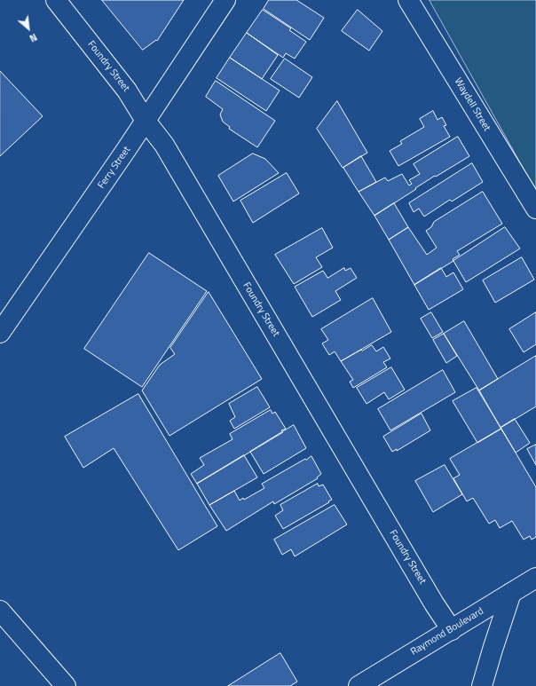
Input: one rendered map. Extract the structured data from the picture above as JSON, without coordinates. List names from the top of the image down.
{
  "streets": {
    "main road": [
      "Foundry Street",
      "Waydell Street",
      "Ferry Street",
      "Raymond Boulevard"
    ]
  },
  "crossings": [
    ["Foundry Street", "Ferry Street"],
    ["Foundry Street", "Raymond Boulevard"]
  ],
  "north": "bottom right"
}
